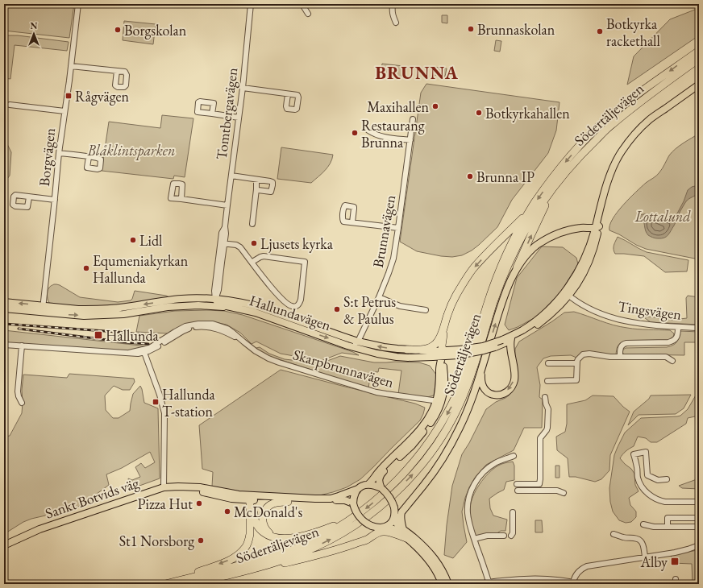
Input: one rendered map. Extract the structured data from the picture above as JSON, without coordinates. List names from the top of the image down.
{
  "streets": {
    "highway": ["Södertäljevägen"],
    "main road": ["Hallundavägen", "Sankt Botvids väg"],
    "street": [
      "Tomtbergavägen",
      "Borgvägen",
      "Brunnavägen",
      "Tingsvägen",
      "Skarpbrunnavägen"
    ]
  },
  "crossings": [
    ["Tomtbergavägen", "Hallundavägen"],
    ["Borgvägen", "Hallundavägen"],
    ["Brunnavägen", "Hallundavägen"],
    ["Tingsvägen", "Hallundavägen"]
  ],
  "districts": ["BRUNNA"],
  "parks": ["Blåklintsparken", "Lottalund"],
  "places": {
    "other": [
      "Brunnaskolan",
      "Borgskolan",
      "Botkyrka rackethall",
      "Maxihallen",
      "Botkyrkahallen",
      "Restaurang Brunna",
      "Brunna IP",
      "Lidl",
      "Ljusets kyrka",
      "Equmeniakyrkan Hallunda",
      "S:t Petrus & Paulus",
      "Pizza Hut",
      "McDonald's",
      "St1 Norsborg"
    ],
    "transit": [
      "Rågvägen",
      "Hallunda",
      "Hallunda T-station",
      "Alby"
    ]
  },
  "north": "top"
}
